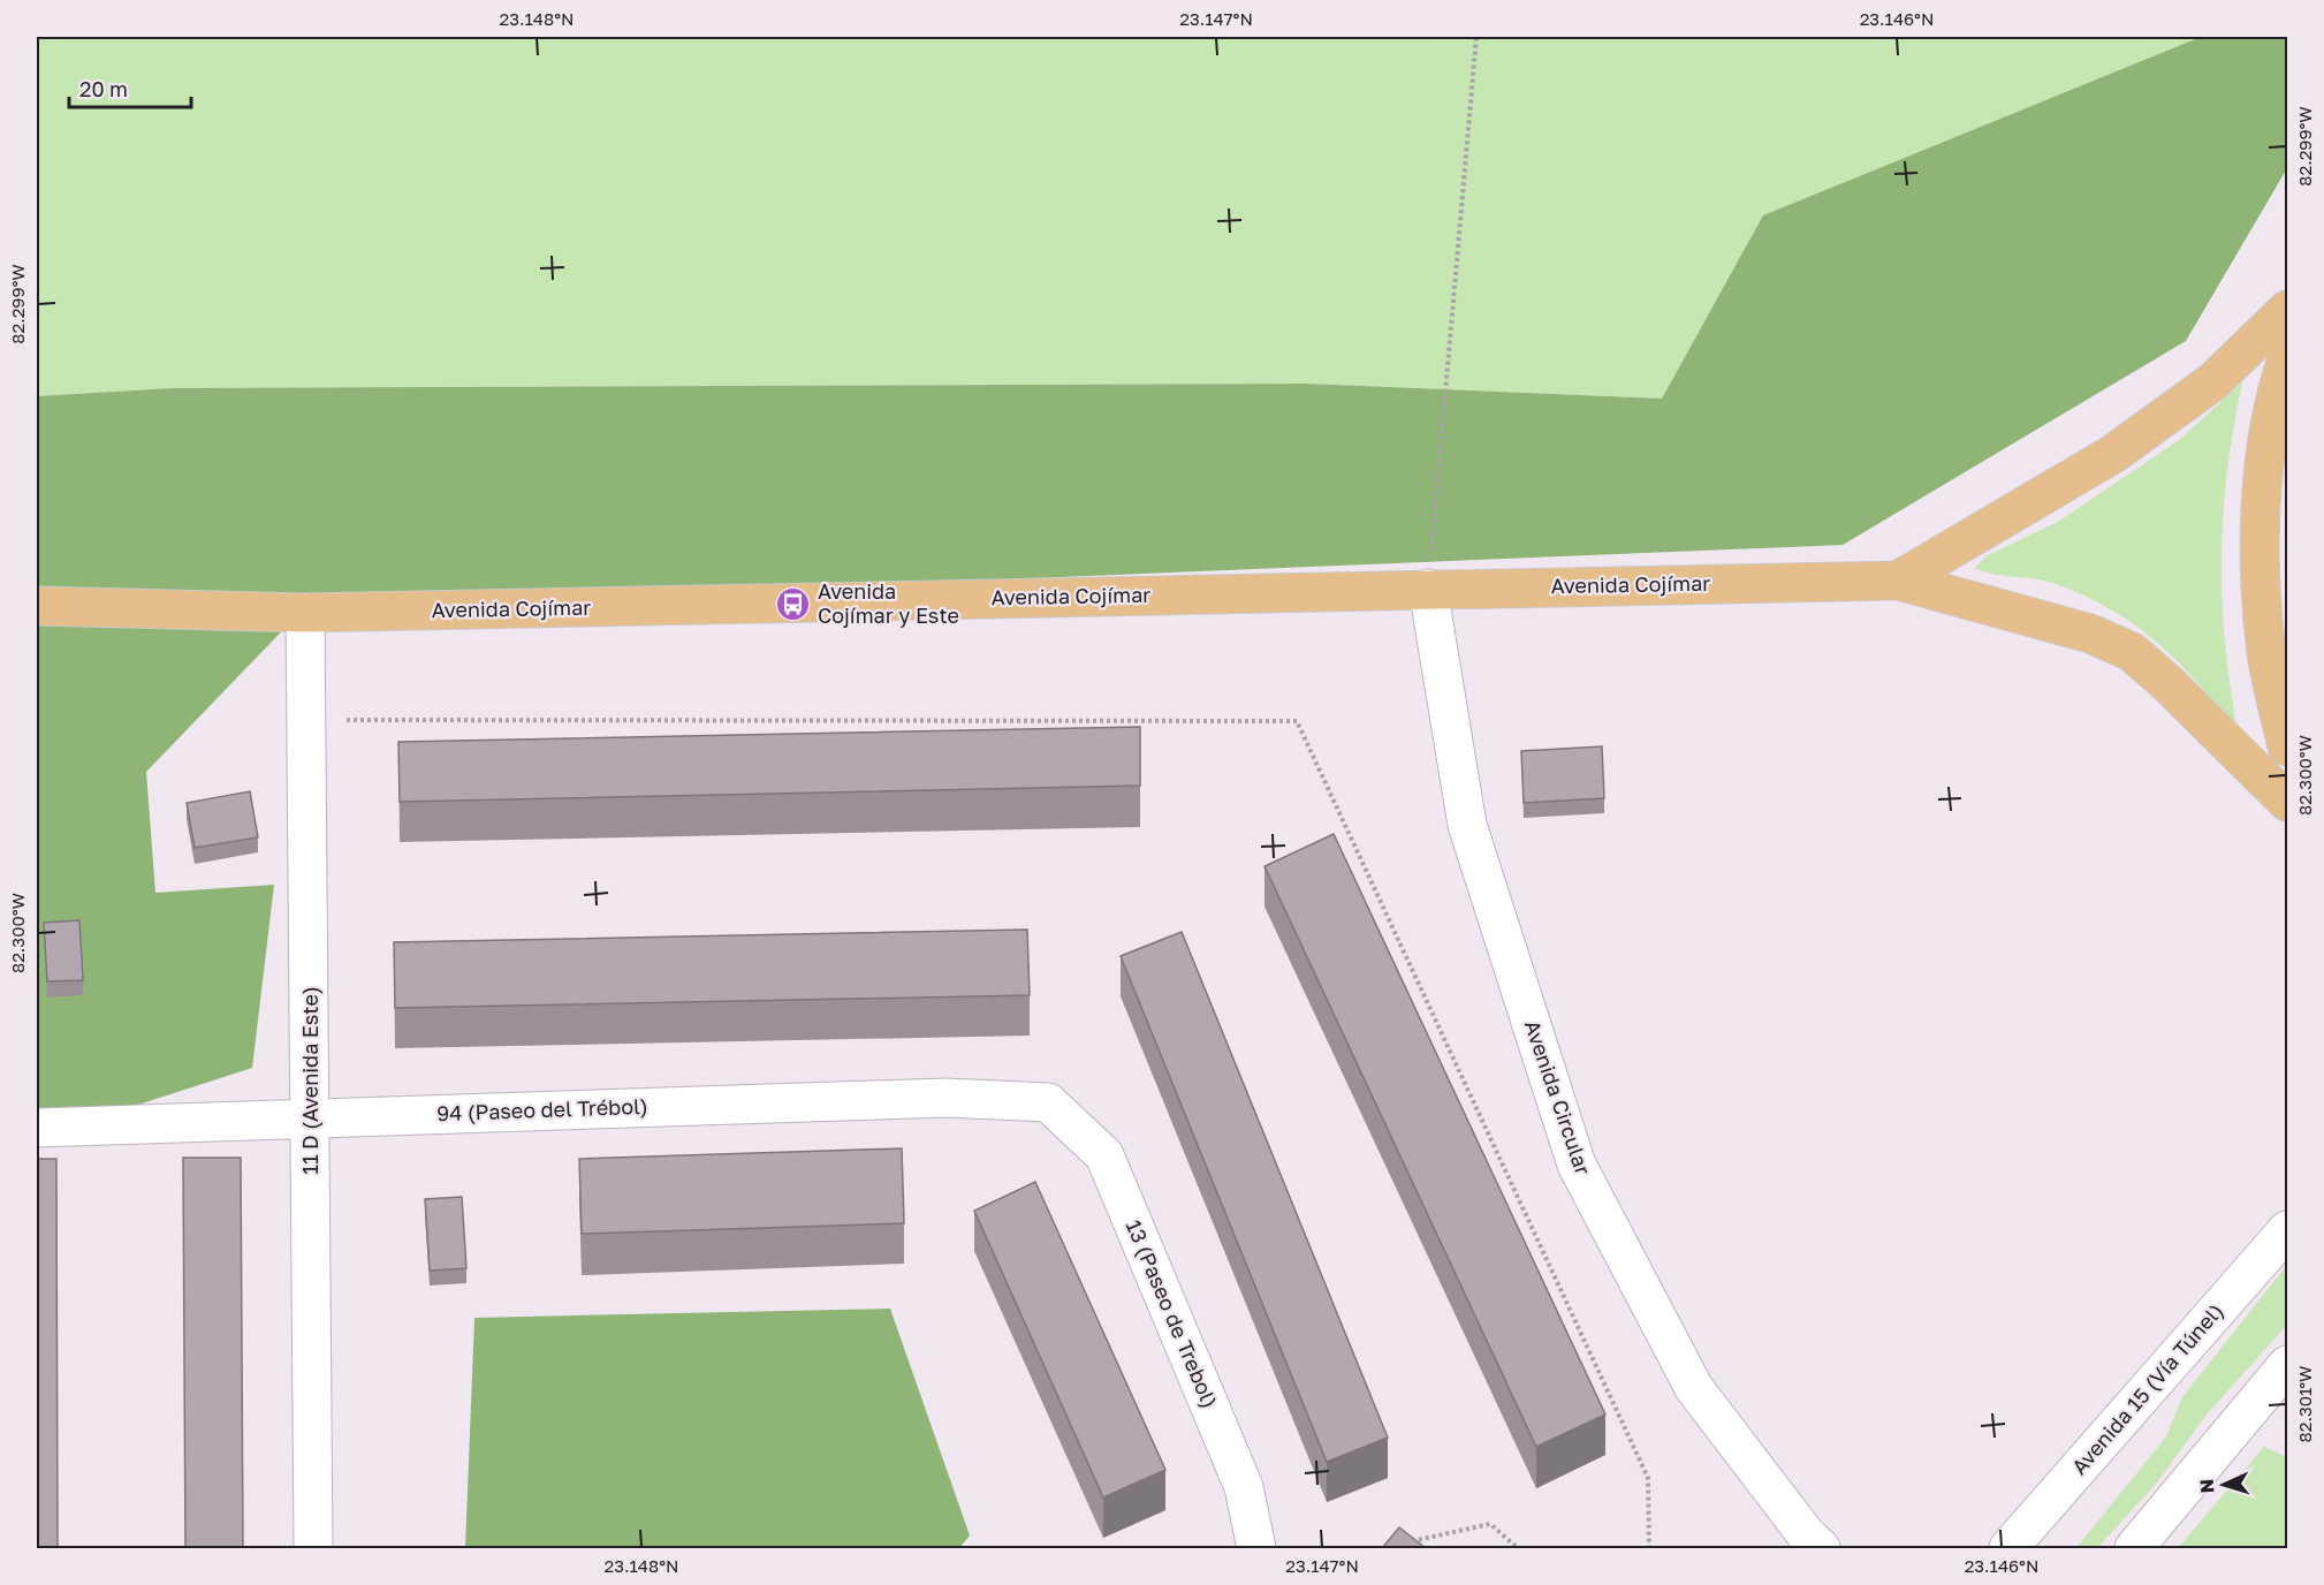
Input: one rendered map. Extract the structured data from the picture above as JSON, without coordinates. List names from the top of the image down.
{
  "streets": {
    "main road": ["Avenida Cojímar"],
    "street": [
      "11 D (Avenida Este)",
      "Avenida Circular",
      "94 (Paseo del Trébol)",
      "13 (Paseo de Trebol)",
      "Avenida 15 (Vía Túnel)"
    ]
  },
  "crossings": [
    ["Avenida Cojímar", "11 D (Avenida Este)"],
    ["Avenida Cojímar", "Avenida Circular"],
    ["11 D (Avenida Este)", "94 (Paseo del Trébol)"],
    ["94 (Paseo del Trébol)", "13 (Paseo de Trebol)"]
  ],
  "places": {
    "bus stop": ["Avenida Cojímar y Este"]
  },
  "scale_bar": "20 m",
  "north": "left",
  "coordinates": [
    "23.148°N",
    "23.147°N",
    "23.146°N",
    "82.299°W",
    "82.300°W",
    "82.301°W"
  ]
}
